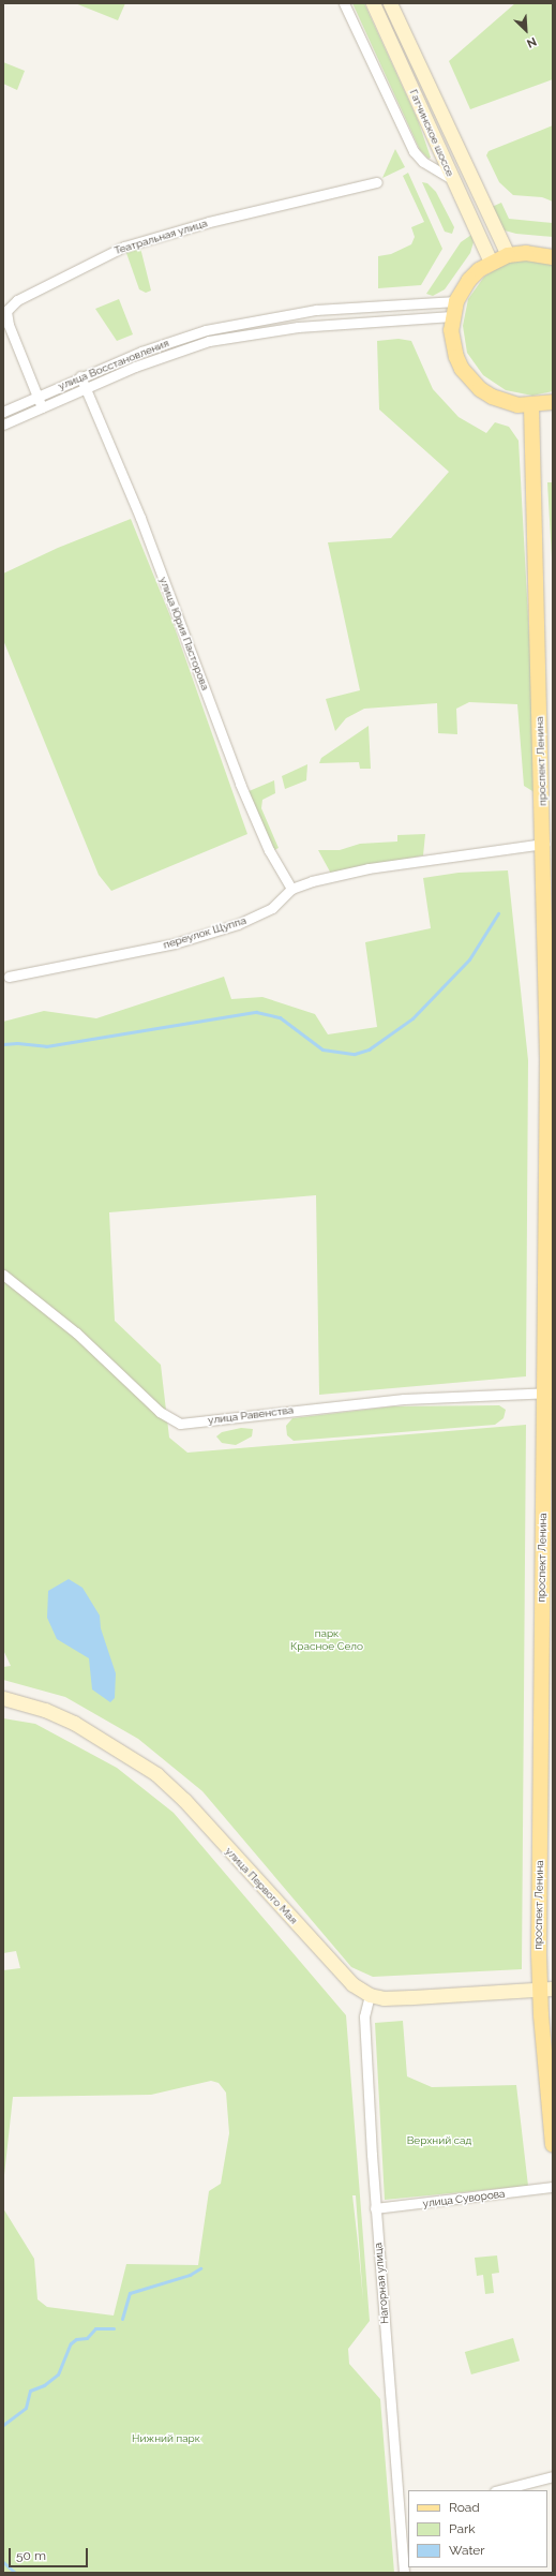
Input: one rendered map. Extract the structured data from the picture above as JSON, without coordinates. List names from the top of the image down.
{
  "streets": {
    "main road": ["Гатчинское шоссе", "проспект Ленина", "улица Первого Мая"],
    "street": [
      "Театральная улица",
      "улица Восстановления",
      "улица Юрия Пасторова",
      "переулок Щуппа",
      "улица Равенства",
      "улица Суворова",
      "Нагорная улица"
    ]
  },
  "crossings": [
    ["Театральная улица", "улица Восстановления"],
    ["улица Восстановления", "улица Юрия Пасторова"],
    ["улица Юрия Пасторова", "переулок Щуппа"],
    ["проспект Ленина", "улица Равенства"],
    ["проспект Ленина", "улица Первого Мая"],
    ["улица Первого Мая", "Нагорная улица"],
    ["улица Суворова", "Нагорная улица"]
  ],
  "parks": ["парк Красное Село", "Верхний сад", "Нижний парк"],
  "legend": ["Road", "Park", "Water"],
  "scale_bar": "50 m",
  "north": "bottom right"
}
